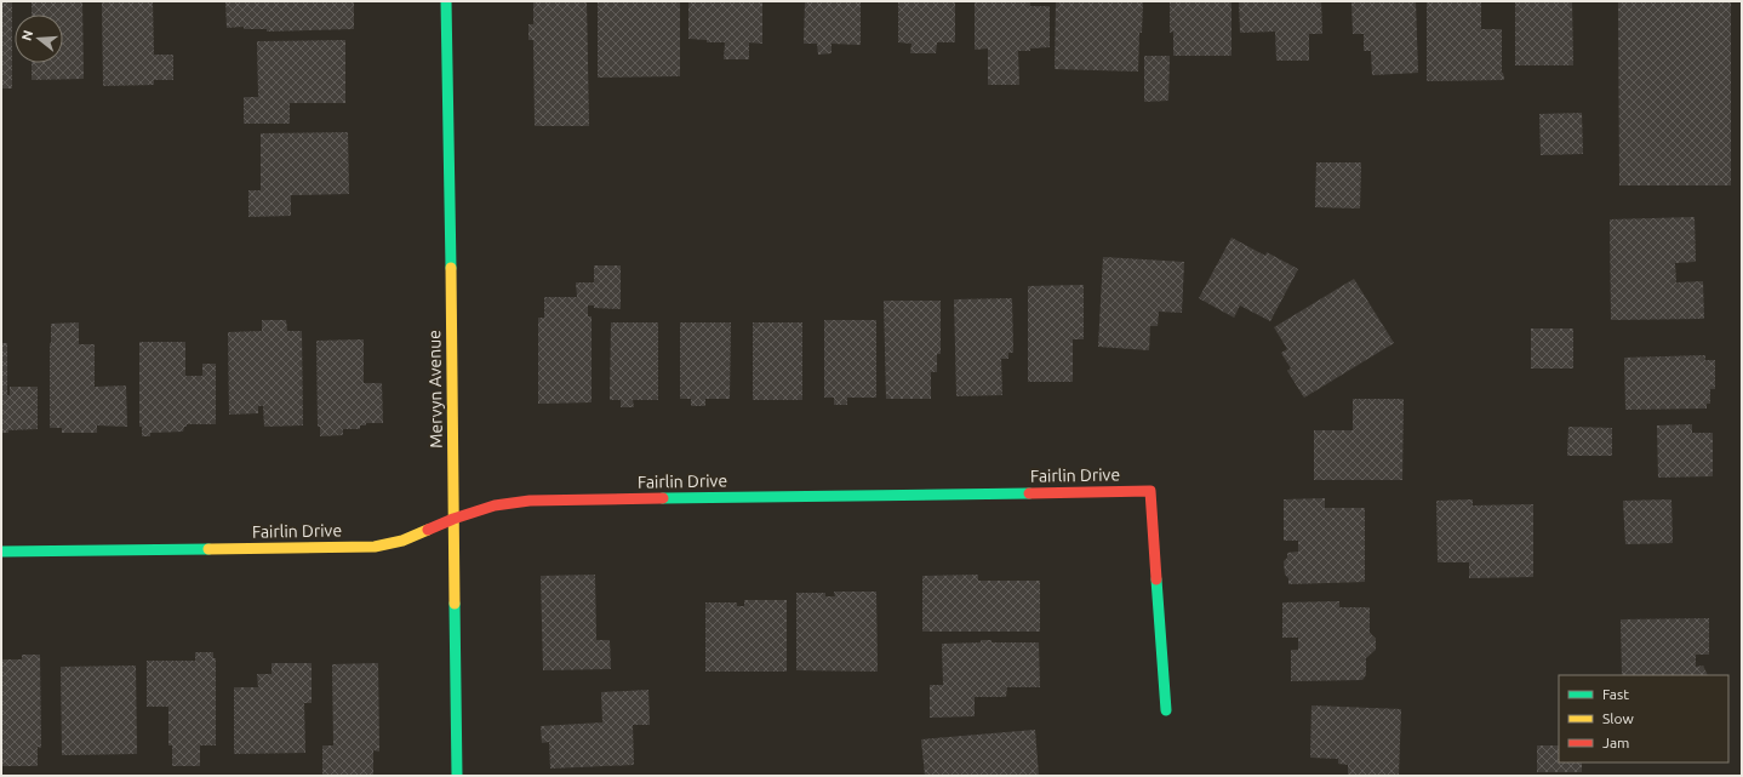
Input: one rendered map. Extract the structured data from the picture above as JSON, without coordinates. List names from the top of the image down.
{
  "streets": {
    "street": ["Mervyn Avenue", "Fairlin Drive"]
  },
  "crossings": [
    ["Mervyn Avenue", "Fairlin Drive"]
  ],
  "legend": ["Fast", "Slow", "Jam"],
  "north": "left"
}
